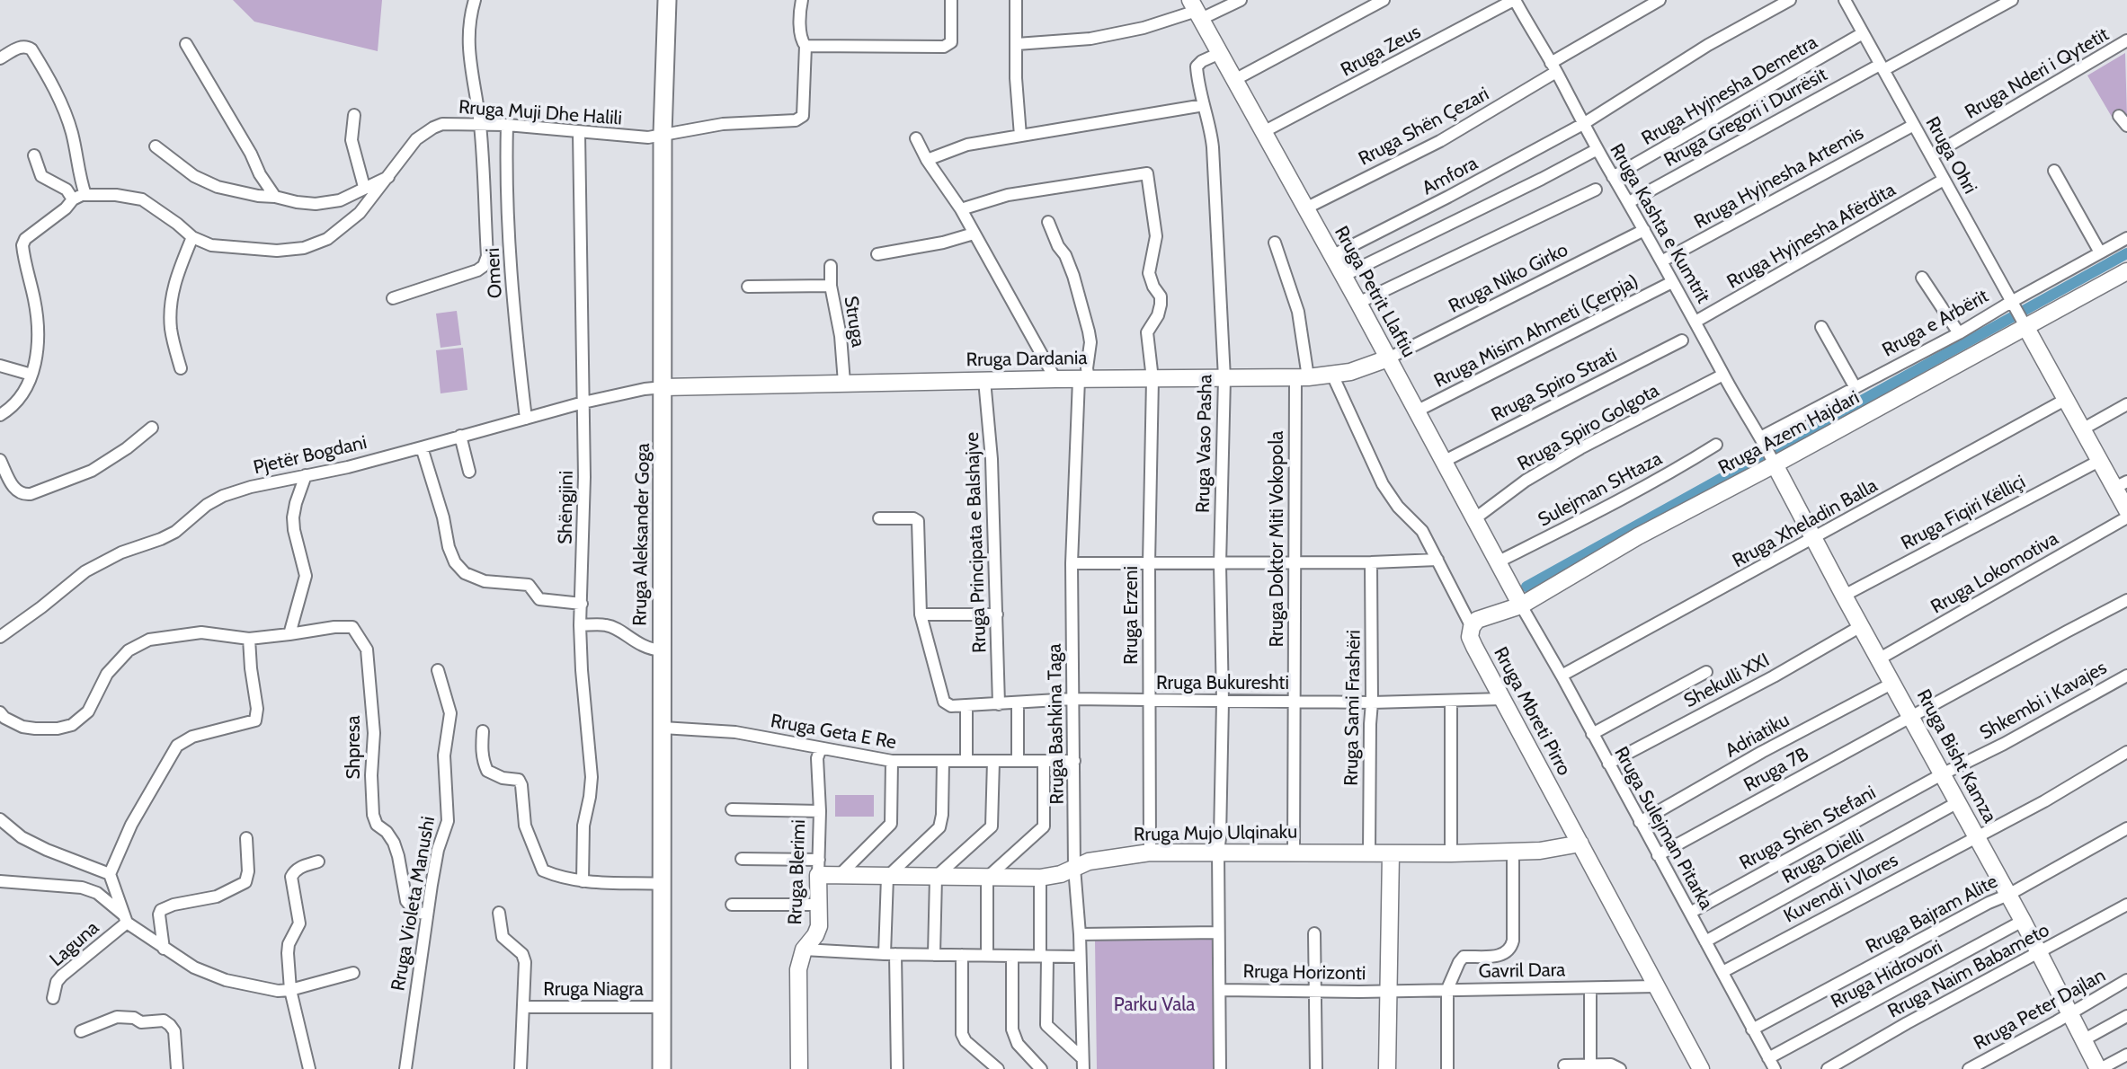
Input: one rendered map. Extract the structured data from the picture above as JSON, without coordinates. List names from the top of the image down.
{
  "streets": {
    "main road": ["Rruga Aleksander Goga"],
    "street": [
      "Rruga Zeus",
      "Rruga Nderi i Qytetit",
      "Rruga Hyjnesha Demetra",
      "Rruga Muji Dhe Halili",
      "Rruga Gregori i Durrësit",
      "Rruga Shën Çezari",
      "Rruga Ohri",
      "Amfora",
      "Rruga Hyjnesha Artemis",
      "Rruga Kashta e Kumtrit",
      "Rruga Hyjnesha Afërdita",
      "Omeri",
      "Rruga Niko Girko",
      "Rruga Petrit Llaftiu",
      "Struga",
      "Rruga e Arbërit",
      "Rruga Misim Ahmeti (Çerpja)",
      "Rruga Dardania",
      "Rruga Spiro Strati",
      "Rruga Spiro Golgota",
      "Rruga Azem Hajdari",
      "Rruga Vaso Pasha",
      "Pjetër Bogdani",
      "Sulejman SHtaza",
      "Shëngjini",
      "Rruga Fiqiri Këlliçi",
      "Rruga Xheladin Balla",
      "Rruga Doktor Miti Vokopola",
      "Rruga Principata e Balshajve",
      "Rruga Lokomotiva",
      "Rruga Erzeni",
      "Shekulli XXI",
      "Rruga Bukureshti",
      "Shkembi i Kavajes",
      "Rruga Sami Frashëri",
      "Rruga Mbreti Pirro",
      "Rruga Bashkina Taga",
      "Rruga Geta E Re",
      "Adriatiku",
      "Shpresa",
      "Rruga Bisht Kamza",
      "Rruga 7B",
      "Rruga Sulejman Pitarka",
      "Rruga Shën Stefani",
      "Rruga Mujo Ulqinaku",
      "Rruga Dielli",
      "Rruga Blerimi",
      "Kuvendi i Vlores",
      "Rruga Violeta Manushi",
      "Rruga Bajram Alite",
      "Laguna",
      "Gavril Dara",
      "Rruga Naim Babameto",
      "Rruga Horizonti",
      "Rruga Hidrovori",
      "Rruga Niagra",
      "Rruga Peter Dajlan"
    ]
  },
  "crossings": [
    ["Rruga Zeus", "Rruga Kashta e Kumtrit"],
    ["Rruga Zeus", "Rruga Petrit Llaftiu"],
    ["Rruga Nderi i Qytetit", "Rruga Ohri"],
    ["Rruga Hyjnesha Demetra", "Rruga Ohri"],
    ["Rruga Hyjnesha Demetra", "Rruga Kashta e Kumtrit"],
    ["Rruga Muji Dhe Halili", "Omeri"],
    ["Rruga Muji Dhe Halili", "Shëngjini"],
    ["Rruga Muji Dhe Halili", "Rruga Aleksander Goga"],
    ["Rruga Gregori i Durrësit", "Rruga Ohri"],
    ["Rruga Gregori i Durrësit", "Rruga Kashta e Kumtrit"],
    ["Rruga Shën Çezari", "Rruga Kashta e Kumtrit"],
    ["Rruga Shën Çezari", "Rruga Petrit Llaftiu"],
    ["Rruga Ohri", "Rruga Hyjnesha Artemis"],
    ["Rruga Ohri", "Rruga Hyjnesha Afërdita"],
    ["Rruga Ohri", "Rruga e Arbërit"],
    ["Rruga Ohri", "Rruga Azem Hajdari"],
    ["Amfora", "Rruga Kashta e Kumtrit"],
    ["Amfora", "Rruga Petrit Llaftiu"],
    ["Rruga Hyjnesha Artemis", "Rruga Kashta e Kumtrit"],
    ["Rruga Kashta e Kumtrit", "Rruga Hyjnesha Afërdita"],
    ["Rruga Kashta e Kumtrit", "Rruga Niko Girko"],
    ["Rruga Kashta e Kumtrit", "Rruga e Arbërit"],
    ["Rruga Kashta e Kumtrit", "Rruga Misim Ahmeti (Çerpja)"],
    ["Rruga Kashta e Kumtrit", "Rruga Spiro Golgota"],
    ["Rruga Kashta e Kumtrit", "Rruga Azem Hajdari"],
    ["Rruga Kashta e Kumtrit", "Rruga Bisht Kamza"],
    ["Omeri", "Pjetër Bogdani"],
    ["Rruga Niko Girko", "Rruga Petrit Llaftiu"],
    ["Rruga Niko Girko", "Rruga Dardania"],
    ["Rruga Petrit Llaftiu", "Rruga Misim Ahmeti (Çerpja)"],
    ["Rruga Petrit Llaftiu", "Rruga Dardania"],
    ["Rruga Petrit Llaftiu", "Rruga Spiro Strati"],
    ["Rruga Petrit Llaftiu", "Rruga Spiro Golgota"],
    ["Rruga Petrit Llaftiu", "Rruga Azem Hajdari"],
    ["Rruga Petrit Llaftiu", "Rruga Vaso Pasha"],
    ["Rruga Petrit Llaftiu", "Sulejman SHtaza"],
    ["Rruga Petrit Llaftiu", "Rruga Sulejman Pitarka"],
    ["Struga", "Rruga Dardania"],
    ["Rruga Dardania", "Rruga Vaso Pasha"],
    ["Rruga Dardania", "Pjetër Bogdani"],
    ["Rruga Dardania", "Rruga Aleksander Goga"],
    ["Rruga Dardania", "Rruga Doktor Miti Vokopola"],
    ["Rruga Dardania", "Rruga Principata e Balshajve"],
    ["Rruga Dardania", "Rruga Erzeni"],
    ["Rruga Dardania", "Rruga Mbreti Pirro"],
    ["Rruga Dardania", "Rruga Bashkina Taga"],
    ["Rruga Azem Hajdari", "Rruga Mbreti Pirro"],
    ["Rruga Azem Hajdari", "Rruga Bisht Kamza"],
    ["Rruga Azem Hajdari", "Rruga Sulejman Pitarka"],
    ["Rruga Vaso Pasha", "Rruga Bukureshti"],
    ["Rruga Vaso Pasha", "Rruga Mujo Ulqinaku"],
    ["Rruga Vaso Pasha", "Rruga Horizonti"],
    ["Pjetër Bogdani", "Shëngjini"],
    ["Pjetër Bogdani", "Rruga Aleksander Goga"],
    ["Rruga Fiqiri Këlliçi", "Rruga Bisht Kamza"],
    ["Rruga Xheladin Balla", "Rruga Bisht Kamza"],
    ["Rruga Xheladin Balla", "Rruga Sulejman Pitarka"],
    ["Rruga Aleksander Goga", "Rruga Geta E Re"],
    ["Rruga Aleksander Goga", "Rruga Niagra"],
    ["Rruga Doktor Miti Vokopola", "Rruga Bukureshti"],
    ["Rruga Doktor Miti Vokopola", "Rruga Mujo Ulqinaku"],
    ["Rruga Principata e Balshajve", "Rruga Bukureshti"],
    ["Rruga Lokomotiva", "Rruga Bisht Kamza"],
    ["Rruga Erzeni", "Rruga Bukureshti"],
    ["Rruga Erzeni", "Rruga Mujo Ulqinaku"],
    ["Shekulli XXI", "Rruga Bisht Kamza"],
    ["Shekulli XXI", "Rruga Sulejman Pitarka"],
    ["Rruga Bukureshti", "Rruga Sami Frashëri"],
    ["Rruga Bukureshti", "Rruga Mbreti Pirro"],
    ["Rruga Bukureshti", "Rruga Bashkina Taga"],
    ["Shkembi i Kavajes", "Rruga Bisht Kamza"],
    ["Shkembi i Kavajes", "Rruga Shën Stefani"],
    ["Rruga Sami Frashëri", "Rruga Mujo Ulqinaku"],
    ["Rruga Mbreti Pirro", "Rruga Mujo Ulqinaku"],
    ["Rruga Mbreti Pirro", "Gavril Dara"],
    ["Rruga Bashkina Taga", "Rruga Geta E Re"],
    ["Rruga Bashkina Taga", "Rruga Mujo Ulqinaku"],
    ["Rruga Geta E Re", "Rruga Blerimi"],
    ["Adriatiku", "Rruga Bisht Kamza"],
    ["Adriatiku", "Rruga Sulejman Pitarka"],
    ["Shpresa", "Rruga Violeta Manushi"],
    ["Rruga Bisht Kamza", "Rruga 7B"],
    ["Rruga Bisht Kamza", "Rruga Shën Stefani"],
    ["Rruga Bisht Kamza", "Rruga Dielli"],
    ["Rruga Bisht Kamza", "Kuvendi i Vlores"],
    ["Rruga Bisht Kamza", "Rruga Bajram Alite"],
    ["Rruga Bisht Kamza", "Rruga Naim Babameto"],
    ["Rruga Bisht Kamza", "Rruga Hidrovori"],
    ["Rruga Bisht Kamza", "Rruga Peter Dajlan"],
    ["Rruga 7B", "Rruga Sulejman Pitarka"],
    ["Rruga Sulejman Pitarka", "Rruga Shën Stefani"],
    ["Rruga Sulejman Pitarka", "Rruga Dielli"],
    ["Rruga Sulejman Pitarka", "Kuvendi i Vlores"],
    ["Rruga Sulejman Pitarka", "Rruga Bajram Alite"],
    ["Rruga Sulejman Pitarka", "Rruga Hidrovori"],
    ["Rruga Mujo Ulqinaku", "Rruga Blerimi"],
    ["Gavril Dara", "Rruga Horizonti"]
  ],
  "parks": ["Parku Vala"]
}
